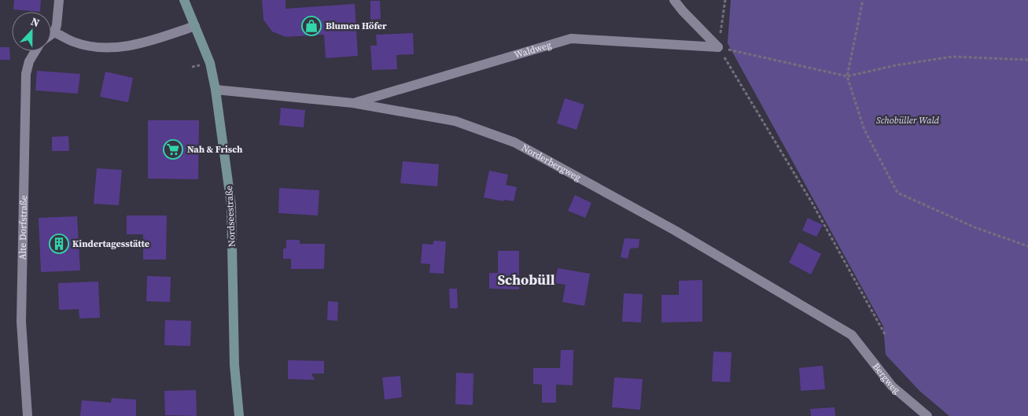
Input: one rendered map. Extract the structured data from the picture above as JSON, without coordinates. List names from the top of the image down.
{
  "streets": {
    "main road": ["Nordseestraße"],
    "street": [
      "Waldweg",
      "Norderbergweg",
      "Alte Dorfstraße",
      "Bergweg"
    ]
  },
  "crossings": [
    ["Waldweg", "Norderbergweg"],
    ["Norderbergweg", "Nordseestraße"],
    ["Norderbergweg", "Bergweg"]
  ],
  "districts": ["Schobüll"],
  "parks": ["Schobüller Wald"],
  "places": {
    "shop": ["Blumen Höfer"],
    "supermarket": ["Nah & Frisch"],
    "building": ["Kindertagesstätte"]
  },
  "north": "top"
}
